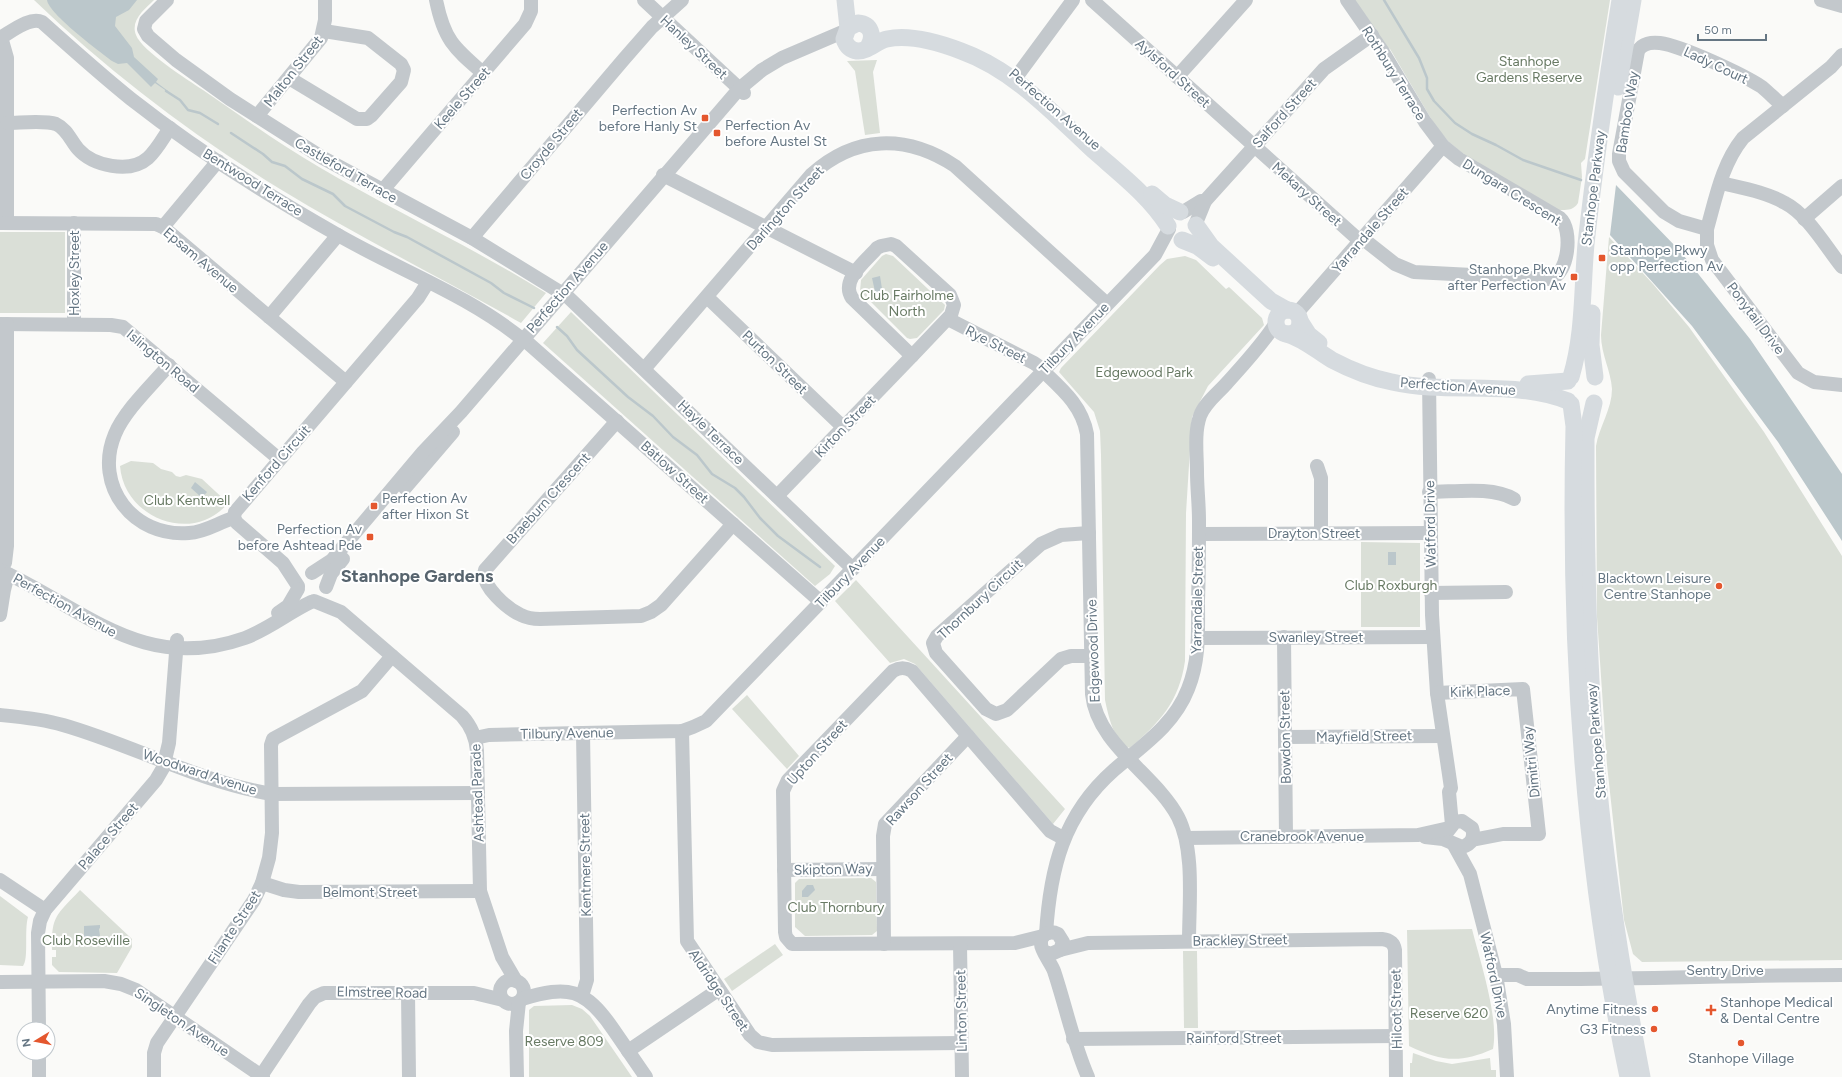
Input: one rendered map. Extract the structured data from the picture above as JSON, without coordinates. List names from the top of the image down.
{
  "streets": {
    "main road": ["Perfection Avenue", "Stanhope Parkway"],
    "street": [
      "Hanley Street",
      "Lady Court",
      "Malton Street",
      "Aylsford Street",
      "Rothbury Terrace",
      "Keele Street",
      "Bamboo Way",
      "Salford Street",
      "Croyde Street",
      "Castleford Terrace",
      "Bentwood Terrace",
      "Dungara Crescent",
      "Mekary Street",
      "Darlington Street",
      "Yarrandale Street",
      "Epsam Avenue",
      "Hoxley Street",
      "Ponytail Drive",
      "Tilbury Avenue",
      "Rye Street",
      "Islington Road",
      "Purton Street",
      "Kirton Street",
      "Hayle Terrace",
      "Kenford Circuit",
      "Batlow Street",
      "Braeburn Crescent",
      "Watford Drive",
      "Drayton Street",
      "Thornbury Circuit",
      "Swanley Street",
      "Edgewood Drive",
      "Kirk Place",
      "Mayfield Street",
      "Bowdon Street",
      "Upton Street",
      "Dimitri Way",
      "Woodward Avenue",
      "Rawson Street",
      "Ashtead Parade",
      "Palace Street",
      "Cranebrook Avenue",
      "Kentmere Street",
      "Skipton Way",
      "Belmont Street",
      "Filante Street",
      "Brackley Street",
      "Sentry Drive",
      "Aldridge Street",
      "Elmstree Road",
      "Hilcot Street",
      "Linton Street",
      "Singleton Avenue",
      "Rainford Street"
    ]
  },
  "crossings": [
    ["Hanley Street", "Perfection Avenue"],
    ["Hanley Street", "Croyde Street"],
    ["Lady Court", "Bamboo Way"],
    ["Lady Court", "Ponytail Drive"],
    ["Malton Street", "Castleford Terrace"],
    ["Aylsford Street", "Salford Street"],
    ["Aylsford Street", "Mekary Street"],
    ["Rothbury Terrace", "Salford Street"],
    ["Rothbury Terrace", "Dungara Crescent"],
    ["Rothbury Terrace", "Yarrandale Street"],
    ["Keele Street", "Castleford Terrace"],
    ["Perfection Avenue", "Salford Street"],
    ["Perfection Avenue", "Castleford Terrace"],
    ["Perfection Avenue", "Bentwood Terrace"],
    ["Perfection Avenue", "Stanhope Parkway"],
    ["Perfection Avenue", "Yarrandale Street"],
    ["Perfection Avenue", "Tilbury Avenue"],
    ["Perfection Avenue", "Hayle Terrace"],
    ["Perfection Avenue", "Batlow Street"],
    ["Perfection Avenue", "Watford Drive"],
    ["Perfection Avenue", "Ashtead Parade"],
    ["Perfection Avenue", "Palace Street"],
    ["Bamboo Way", "Ponytail Drive"],
    ["Salford Street", "Mekary Street"],
    ["Croyde Street", "Castleford Terrace"],
    ["Castleford Terrace", "Hayle Terrace"],
    ["Bentwood Terrace", "Kenford Circuit"],
    ["Bentwood Terrace", "Batlow Street"],
    ["Stanhope Parkway", "Sentry Drive"],
    ["Dungara Crescent", "Mekary Street"],
    ["Dungara Crescent", "Yarrandale Street"],
    ["Mekary Street", "Yarrandale Street"],
    ["Darlington Street", "Tilbury Avenue"],
    ["Darlington Street", "Purton Street"],
    ["Darlington Street", "Hayle Terrace"],
    ["Yarrandale Street", "Drayton Street"],
    ["Yarrandale Street", "Swanley Street"],
    ["Yarrandale Street", "Edgewood Drive"],
    ["Yarrandale Street", "Upton Street"],
    ["Yarrandale Street", "Brackley Street"],
    ["Yarrandale Street", "Rainford Street"],
    ["Epsam Avenue", "Hoxley Street"],
    ["Epsam Avenue", "Kenford Circuit"],
    ["Hoxley Street", "Islington Road"],
    ["Tilbury Avenue", "Rye Street"],
    ["Tilbury Avenue", "Hayle Terrace"],
    ["Tilbury Avenue", "Batlow Street"],
    ["Tilbury Avenue", "Edgewood Drive"],
    ["Tilbury Avenue", "Ashtead Parade"],
    ["Tilbury Avenue", "Kentmere Street"],
    ["Tilbury Avenue", "Aldridge Street"],
    ["Rye Street", "Kirton Street"],
    ["Rye Street", "Edgewood Drive"],
    ["Islington Road", "Kenford Circuit"],
    ["Purton Street", "Kirton Street"],
    ["Kirton Street", "Hayle Terrace"],
    ["Batlow Street", "Braeburn Crescent"],
    ["Watford Drive", "Drayton Street"],
    ["Watford Drive", "Swanley Street"],
    ["Watford Drive", "Kirk Place"],
    ["Watford Drive", "Mayfield Street"],
    ["Watford Drive", "Cranebrook Avenue"],
    ["Thornbury Circuit", "Edgewood Drive"],
    ["Swanley Street", "Bowdon Street"],
    ["Edgewood Drive", "Cranebrook Avenue"],
    ["Edgewood Drive", "Brackley Street"],
    ["Kirk Place", "Dimitri Way"],
    ["Mayfield Street", "Bowdon Street"],
    ["Bowdon Street", "Cranebrook Avenue"],
    ["Upton Street", "Rawson Street"],
    ["Upton Street", "Skipton Way"],
    ["Upton Street", "Brackley Street"],
    ["Upton Street", "Linton Street"],
    ["Woodward Avenue", "Ashtead Parade"],
    ["Woodward Avenue", "Palace Street"],
    ["Woodward Avenue", "Filante Street"],
    ["Rawson Street", "Skipton Way"],
    ["Ashtead Parade", "Belmont Street"],
    ["Ashtead Parade", "Filante Street"],
    ["Ashtead Parade", "Elmstree Road"],
    ["Palace Street", "Singleton Avenue"],
    ["Belmont Street", "Filante Street"],
    ["Filante Street", "Singleton Avenue"],
    ["Brackley Street", "Hilcot Street"],
    ["Aldridge Street", "Linton Street"],
    ["Elmstree Road", "Singleton Avenue"],
    ["Hilcot Street", "Rainford Street"]
  ],
  "districts": ["Stanhope Gardens"],
  "parks": [
    "Stanhope Gardens Reserve",
    "Club Fairholme North",
    "Edgewood Park",
    "Club Kentwell",
    "Club Roxburgh",
    "Club Thornbury",
    "Club Roseville",
    "Reserve 620",
    "Reserve 809"
  ],
  "places": {
    "transit": [
      "Perfection Av before Hanly St",
      "Perfection Av before Austel St",
      "Stanhope Pkwy opp Perfection Av",
      "Stanhope Pkwy after Perfection Av",
      "Perfection Av after Hixon St",
      "Perfection Av before Ashtead Pde"
    ],
    "other": [
      "Blacktown Leisure Centre Stanhope",
      "Anytime Fitness",
      "G3 Fitness",
      "Stanhope Village"
    ],
    "health": ["Stanhope Medical & Dental Centre"]
  },
  "scale_bar": "50 m",
  "north": "left"
}
